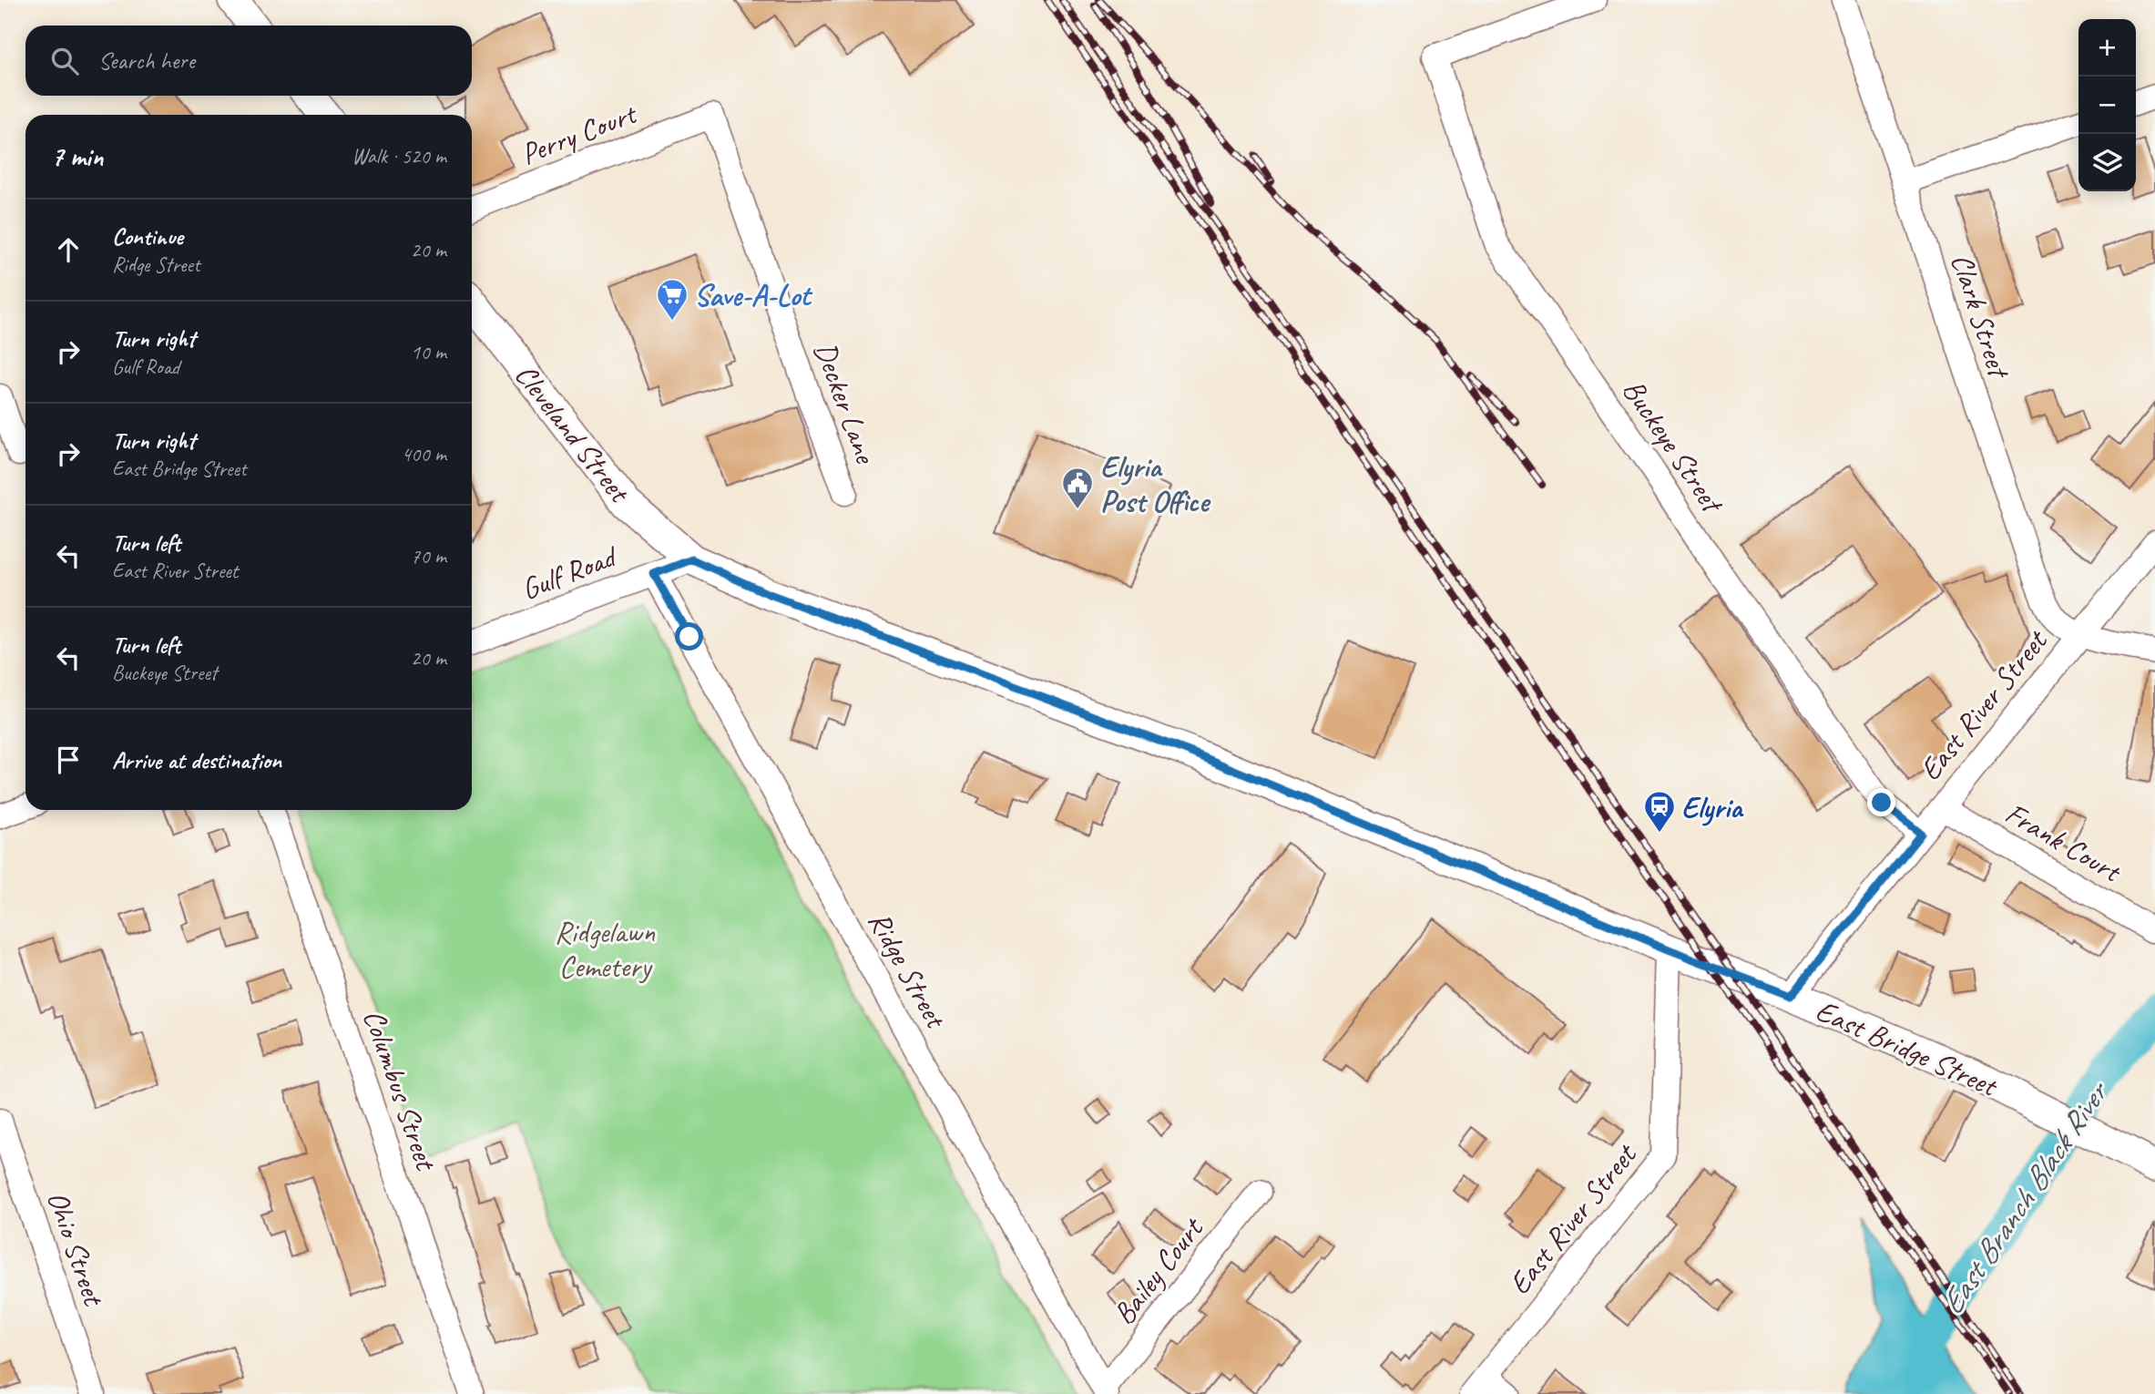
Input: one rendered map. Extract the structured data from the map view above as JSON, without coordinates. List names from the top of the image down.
{
  "streets": {
    "main road": ["Cleveland Street", "East Bridge Street"],
    "street": [
      "Perry Court",
      "Clark Street",
      "Decker Lane",
      "Buckeye Street",
      "Gulf Road",
      "East River Street",
      "Frank Court",
      "Ridge Street",
      "Columbus Street",
      "Ohio Street",
      "Bailey Court"
    ]
  },
  "crossings": [
    ["Perry Court", "Decker Lane"],
    ["Clark Street", "East River Street"],
    ["Cleveland Street", "Gulf Road"],
    ["Cleveland Street", "East Bridge Street"],
    ["Buckeye Street", "East River Street"],
    ["Gulf Road", "Ridge Street"],
    ["Gulf Road", "East Bridge Street"],
    ["East River Street", "Frank Court"],
    ["East River Street", "East Bridge Street"],
    ["Ridge Street", "Bailey Court"]
  ],
  "water": ["East Branch Black River"],
  "parks": ["Ridgelawn Cemetery"],
  "places": {
    "supermarket": ["Save-A-Lot"],
    "public building": ["Elyria Post Office"],
    "station": ["Elyria"]
  },
  "page": {
    "map_buttons": ["+", "−"],
    "search": "Search here",
    "heading": ["7 min", "Walk · 520 m"],
    "list": [
      ["Continue", "Ridge Street", "20 m"],
      ["Turn right", "Gulf Road", "10 m"],
      ["Turn right", "East Bridge Street", "400 m"],
      ["Turn left", "East River Street", "70 m"],
      ["Turn left", "Buckeye Street", "20 m"],
      "Arrive at destination"
    ]
  }
}
